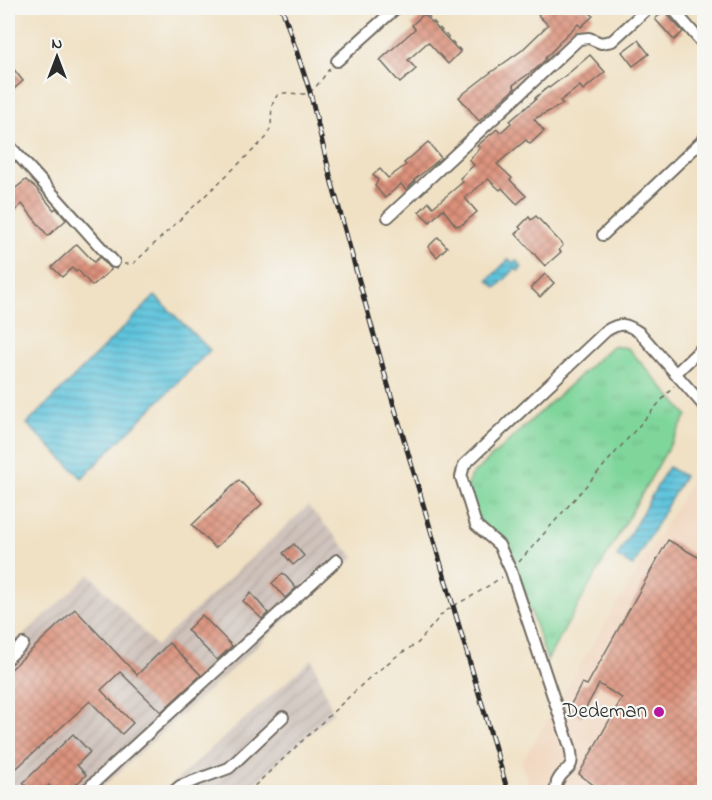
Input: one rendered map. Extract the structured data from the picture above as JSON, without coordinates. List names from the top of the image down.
{
  "places": ["Dedeman"],
  "north": "top"
}
